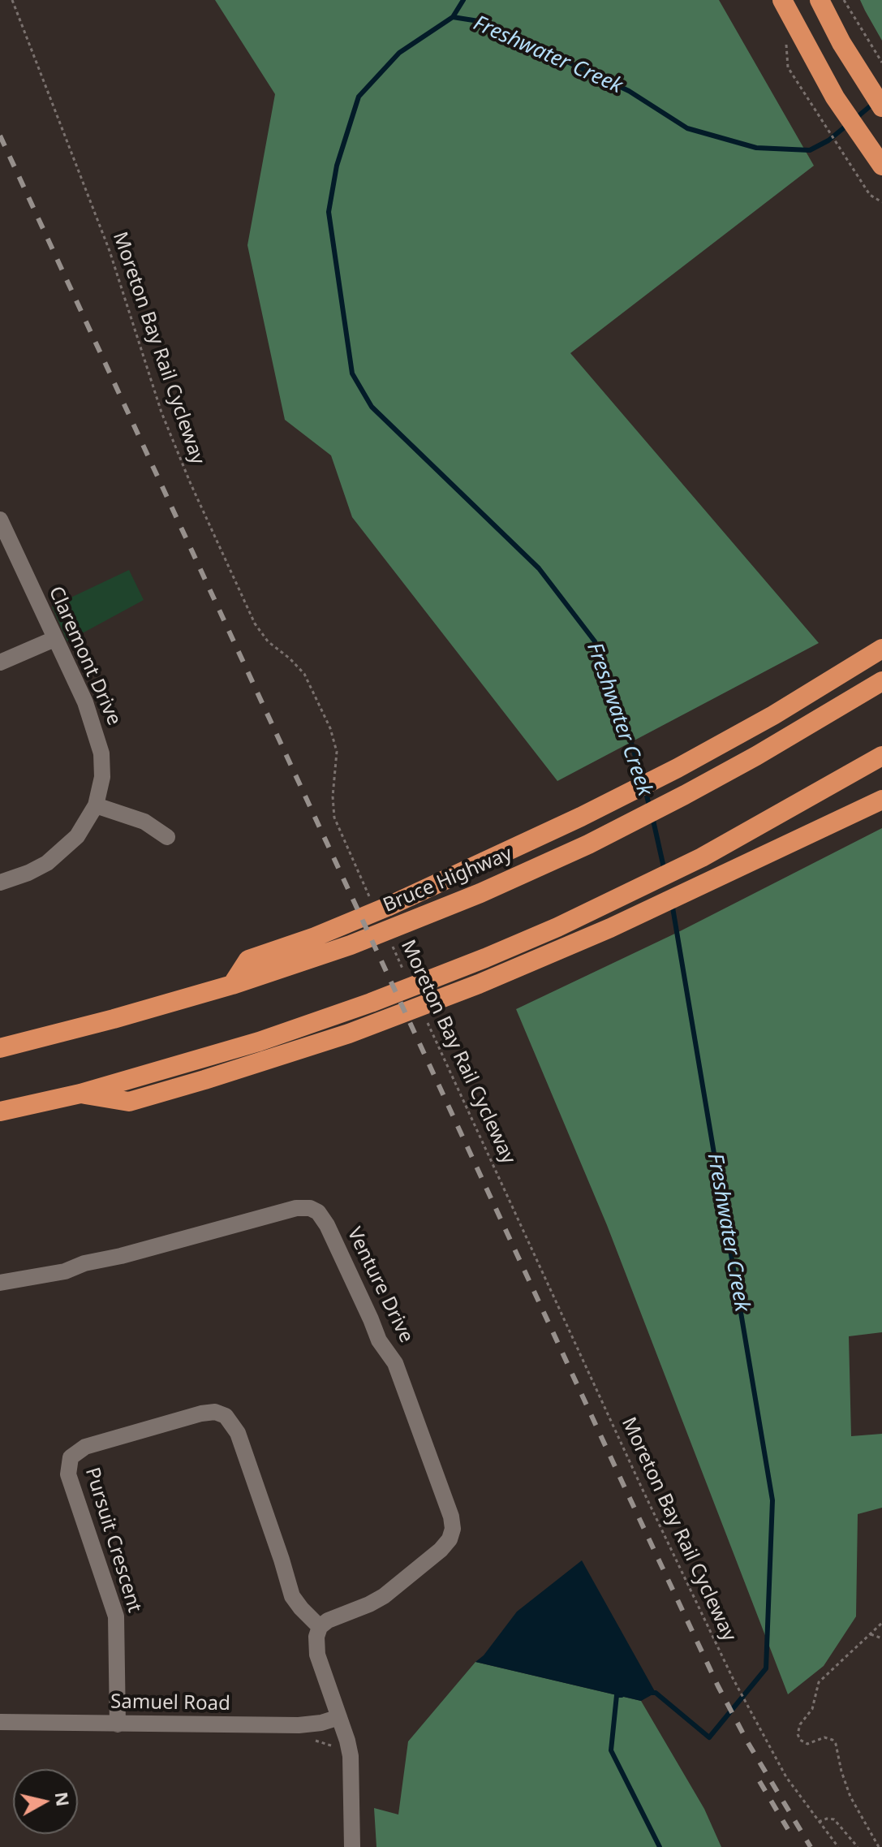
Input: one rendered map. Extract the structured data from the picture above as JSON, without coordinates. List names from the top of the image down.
{
  "streets": {
    "highway": ["Bruce Highway"],
    "street": [
      "Claremont Drive",
      "Venture Drive",
      "Pursuit Crescent",
      "Samuel Road"
    ],
    "path": ["Moreton Bay Rail Cycleway"]
  },
  "crossings": [
    ["Venture Drive", "Pursuit Crescent"],
    ["Pursuit Crescent", "Samuel Road"]
  ],
  "water": ["Freshwater Creek"],
  "north": "right"
}
